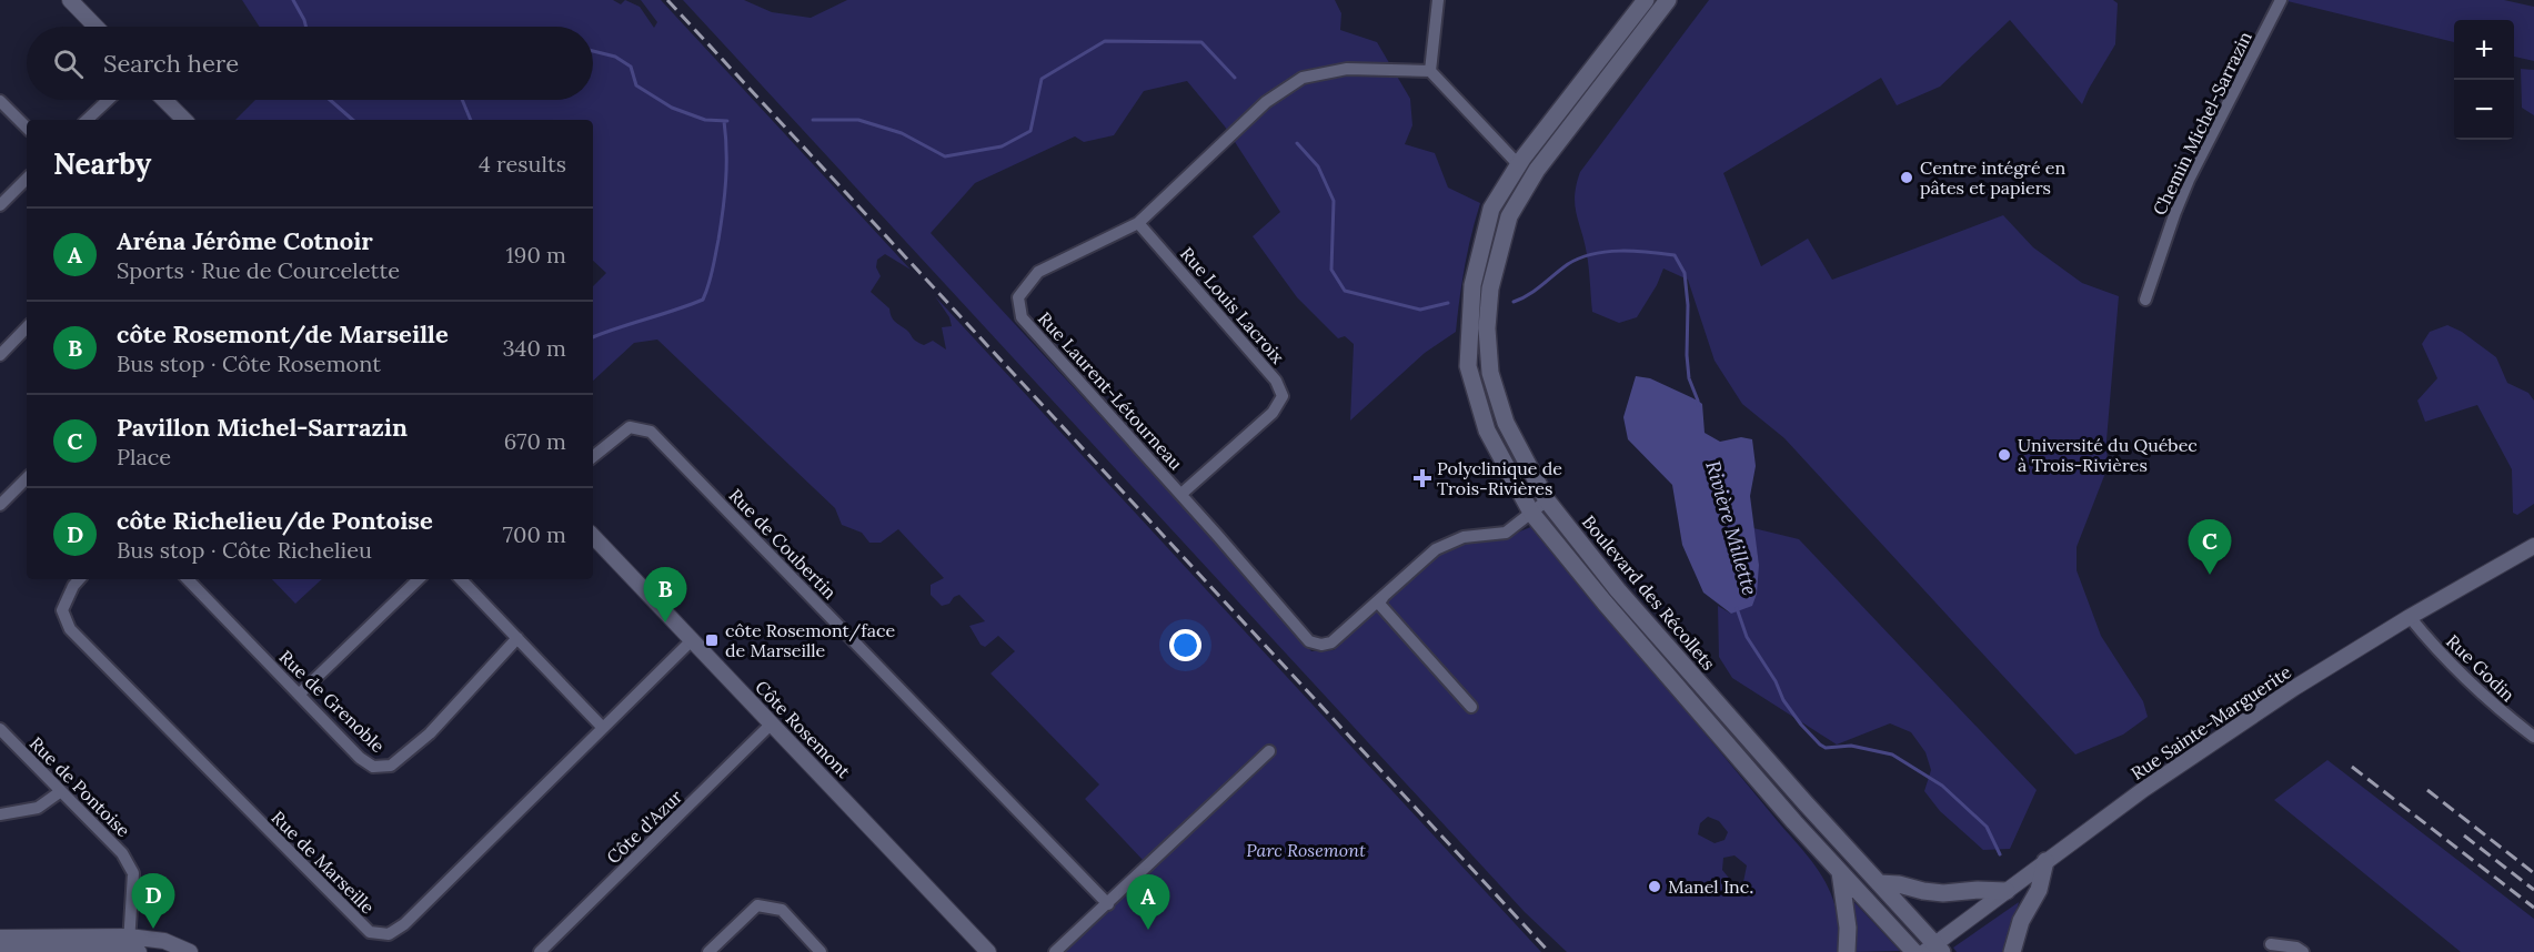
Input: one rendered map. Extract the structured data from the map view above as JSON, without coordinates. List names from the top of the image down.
{
  "streets": {
    "main road": ["Boulevard des Récollets"],
    "street": [
      "Chemin Michel-Sarrazin",
      "Rue Louis Lacroix",
      "Rue Laurent-Létourneau",
      "Rue de Coubertin",
      "Rue Godin",
      "Rue de Grenoble",
      "Rue Sainte-Marguerite",
      "Côte Rosemont",
      "Rue de Pontoise",
      "Côte d'Azur",
      "Rue de Marseille"
    ]
  },
  "crossings": [
    ["Rue Louis Lacroix", "Rue Laurent-Létourneau"],
    ["Boulevard des Récollets", "Rue Sainte-Marguerite"],
    ["Rue Godin", "Rue Sainte-Marguerite"],
    ["Côte Rosemont", "Côte d'Azur"],
    ["Côte Rosemont", "Rue de Marseille"]
  ],
  "water": ["Rivière Millette"],
  "parks": ["Parc Rosemont"],
  "places": {
    "other": ["Centre intégré en pâtes et papiers", "Université du Québec à Trois-Rivières", "Manel Inc."],
    "health": ["Polyclinique de Trois-Rivières"],
    "transit": ["côte Rosemont/face de Marseille"]
  },
  "page": {
    "map_buttons": ["+", "−"],
    "search": "Search here",
    "heading": ["Nearby", "4 results"],
    "list": [
      {
        "mark": "A",
        "name": "Aréna Jérôme Cotnoir",
        "note": "Sports · Rue de Courcelette",
        "value": "190 m"
      },
      {
        "mark": "B",
        "name": "côte Rosemont/de Marseille",
        "note": "Bus stop · Côte Rosemont",
        "value": "340 m"
      },
      {
        "mark": "C",
        "name": "Pavillon Michel-Sarrazin",
        "note": "Place",
        "value": "670 m"
      },
      {
        "mark": "D",
        "name": "côte Richelieu/de Pontoise",
        "note": "Bus stop · Côte Richelieu",
        "value": "700 m"
      }
    ],
    "pins": [
      "C",
      "B",
      "D",
      "A"
    ]
  }
}
